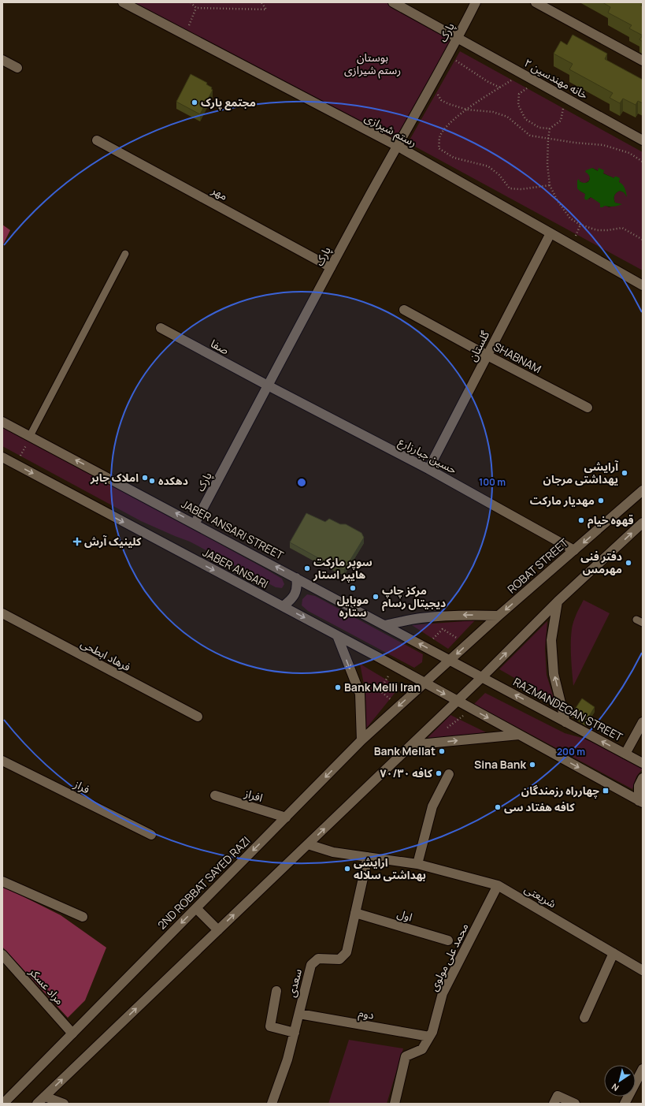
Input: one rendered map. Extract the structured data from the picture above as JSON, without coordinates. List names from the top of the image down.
{
  "streets": {
    "street": [
      "پارک",
      "خانه مهندسین ۲",
      "رستم شیرازی",
      "مهر",
      "گلستان",
      "صفا",
      "SHABNAM",
      "حسین جبارزارع",
      "JABER ANSARI STREET",
      "ROBAT STREET",
      "JABER ANSARI",
      "فرهاد ابطحی",
      "RAZMANDEGAN STREET",
      "فراز",
      "افراز",
      "2ND ROBBAT SAYED RAZI",
      "شریعتی",
      "اول",
      "محمد علی مولوی",
      "سعدی",
      "مراد عسکر",
      "دوم"
    ]
  },
  "crossings": [
    ["پارک", "خانه مهندسین ۲"],
    ["پارک", "رستم شیرازی"],
    ["پارک", "مهر"],
    ["پارک", "صفا"],
    ["پارک", "حسین جبارزارع"],
    ["پارک", "JABER ANSARI STREET"],
    ["رستم شیرازی", "گلستان"],
    ["گلستان", "SHABNAM"],
    ["گلستان", "حسین جبارزارع"],
    ["صفا", "حسین جبارزارع"],
    ["حسین جبارزارع", "ROBAT STREET"],
    ["JABER ANSARI STREET", "ROBAT STREET"],
    ["ROBAT STREET", "JABER ANSARI"],
    ["ROBAT STREET", "2ND ROBBAT SAYED RAZI"],
    ["JABER ANSARI", "2ND ROBBAT SAYED RAZI"],
    ["افراز", "2ND ROBBAT SAYED RAZI"],
    ["2ND ROBBAT SAYED RAZI", "مراد عسکر"],
    ["شریعتی", "محمد علی مولوی"],
    ["شریعتی", "سعدی"],
    ["اول", "سعدی"],
    ["محمد علی مولوی", "دوم"],
    ["سعدی", "دوم"]
  ],
  "one_way": ["JABER ANSARI STREET", "JABER ANSARI"],
  "parks": ["بوستان رستم شیرازی"],
  "places": {
    "other": [
      "مجتمع پارک",
      "آرایشی یهداشتی مرجان",
      "املاک جابر",
      "دهکده",
      "مهدیار مارکت",
      "قهوه خیام",
      "دفتر فنی مهرمس",
      "سوپر مارکت هایپر استار",
      "موبایل ستاره",
      "مرکز چاپ دیجیتال رسام",
      "Bank Melli Iran",
      "Bank Mellat",
      "Sina Bank",
      "کافه ۷۰/۳۰",
      "کافه هفتاد سی",
      "ارایشی بهداشتی سلاله"
    ],
    "health": ["کلینیک آرش"],
    "transit": ["چهارراه رزمندگان"]
  },
  "north": "bottom left",
  "rings": ["100 m", "200 m"]
}
